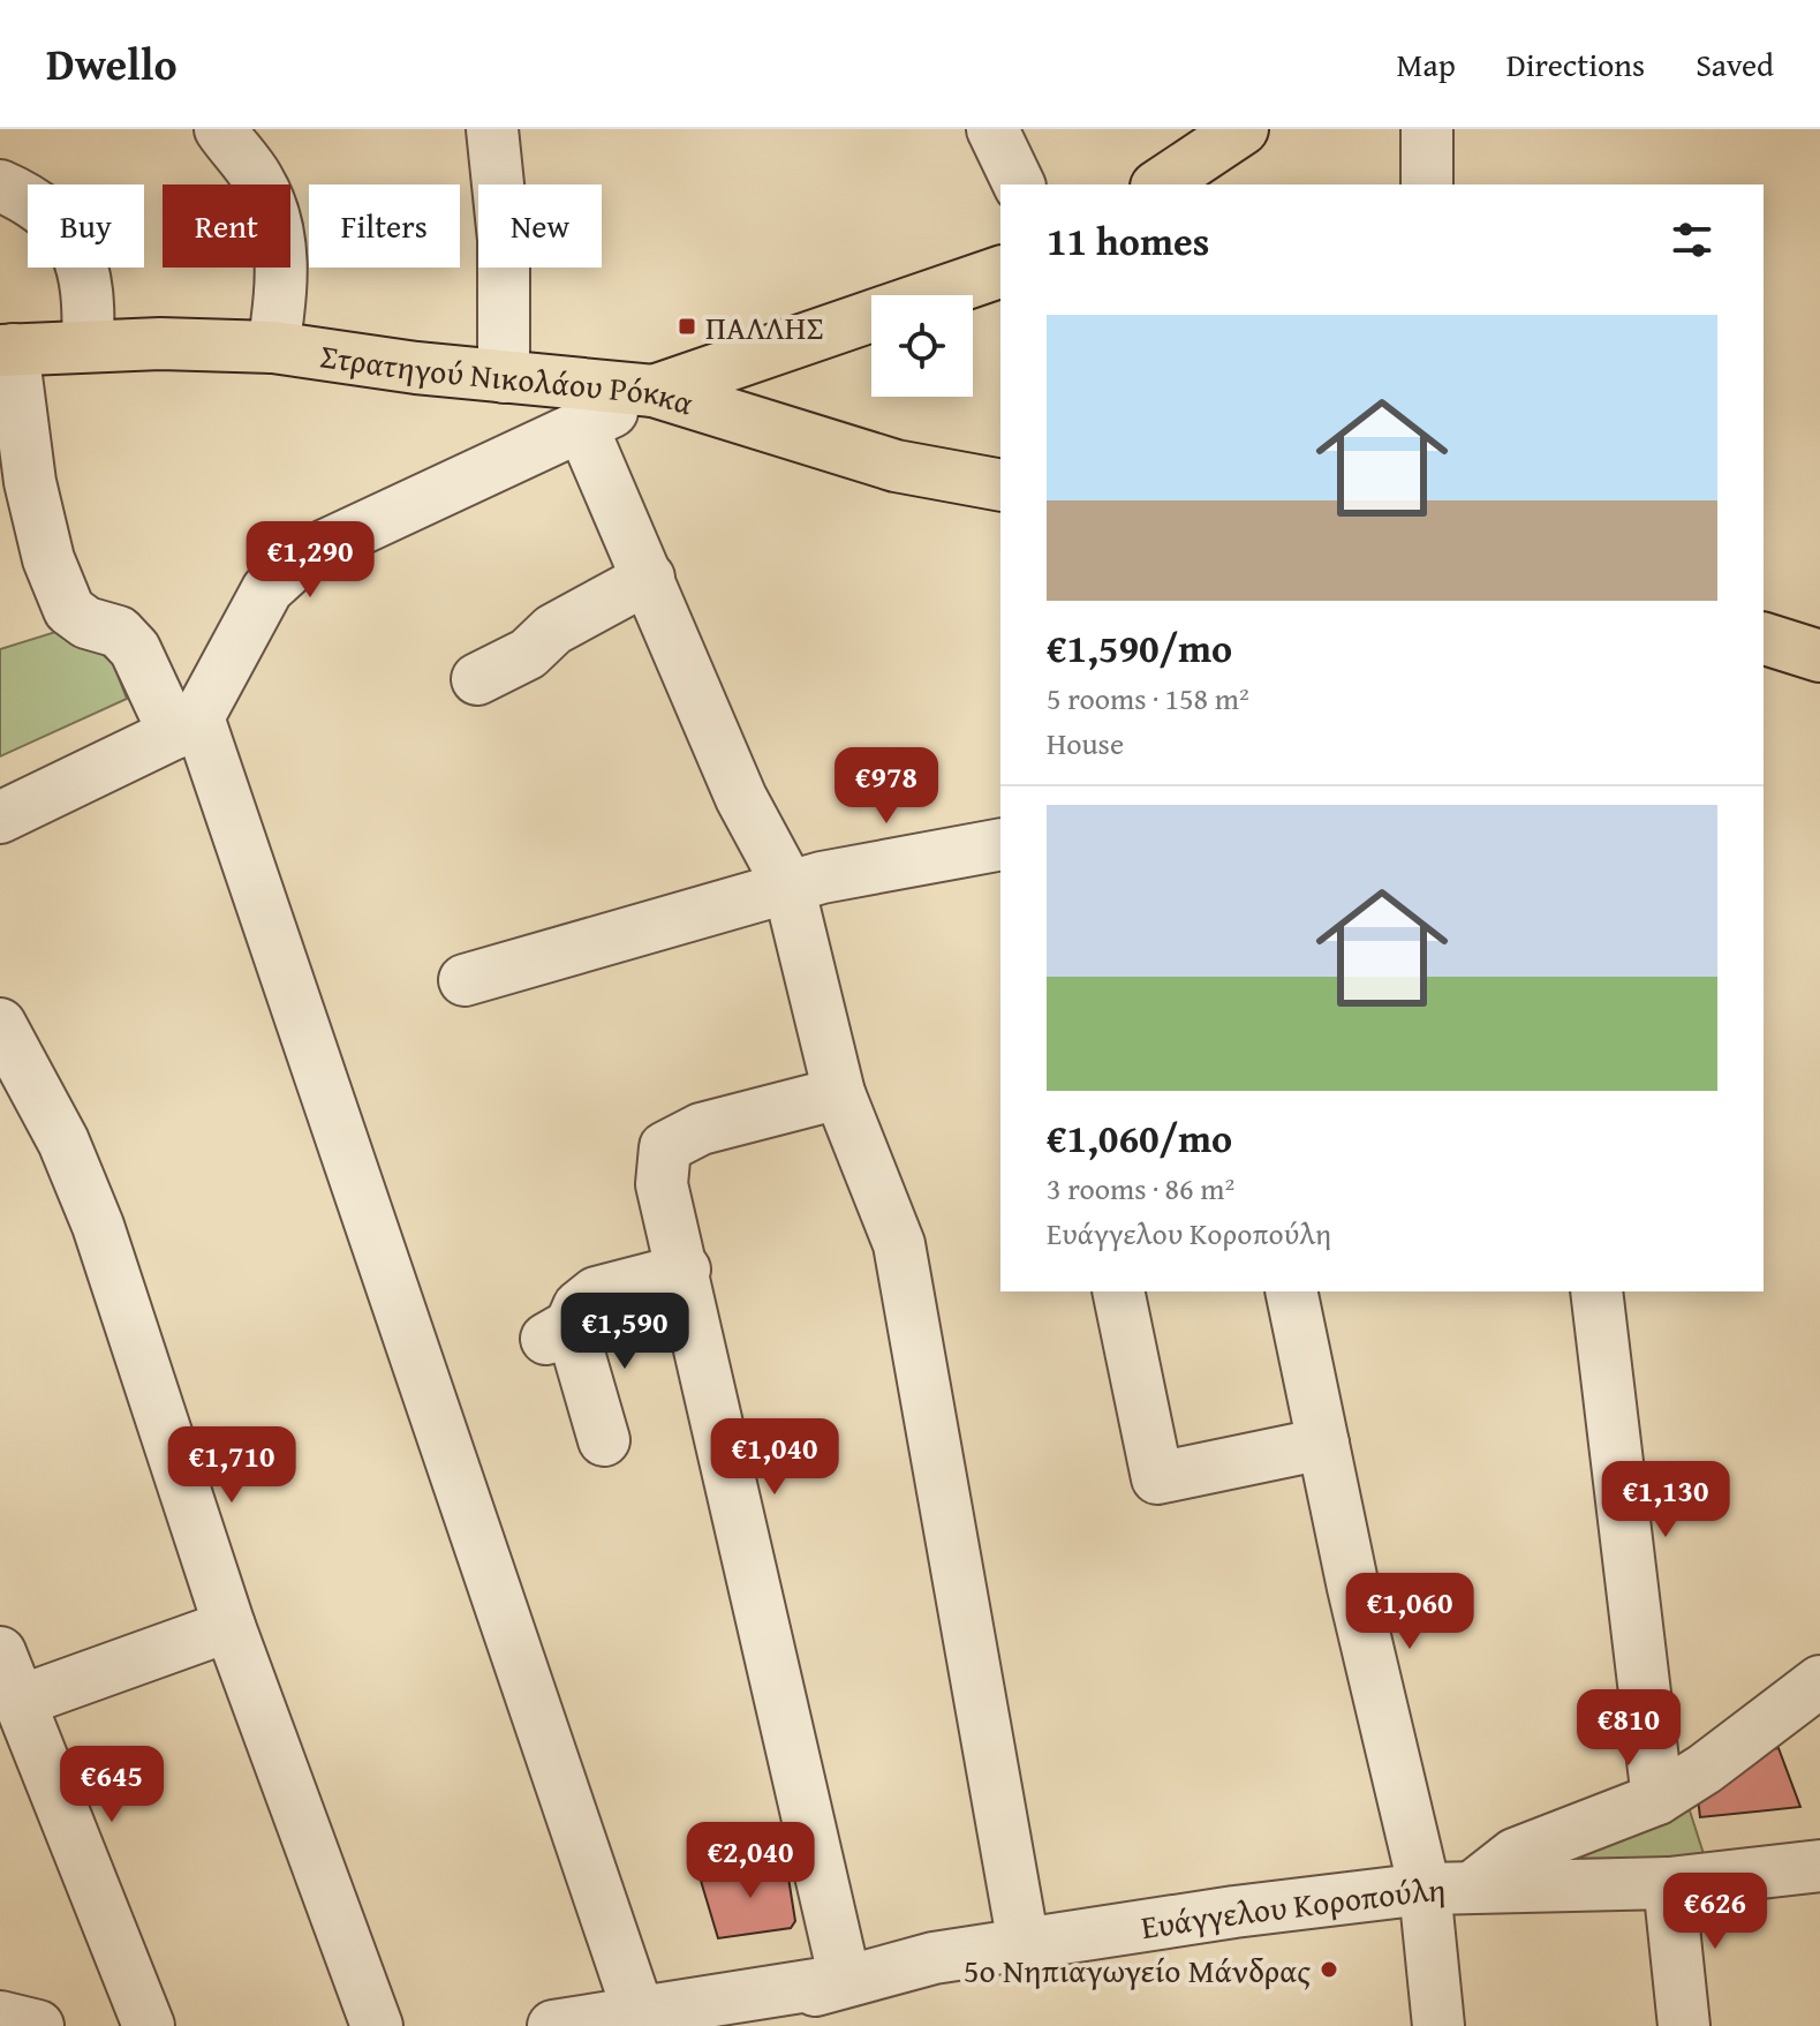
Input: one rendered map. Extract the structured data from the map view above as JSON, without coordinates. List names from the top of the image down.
{
  "streets": {
    "main road": ["Στρατηγού Νικολάου Ρόκκα"],
    "street": ["Ευάγγελου Κοροπούλη"]
  },
  "places": {
    "transit": ["ΠΑΛΛΗΣ"],
    "other": ["5ο Νηπιαγωγείο Μάνδρας"]
  },
  "page": {
    "header": "Dwello",
    "nav": ["Map", "Directions", "Saved"],
    "chip": [
      "Buy",
      "Rent",
      "Filters",
      "New"
    ],
    "heading": "11 homes",
    "list": [
      {
        "name": "€1,590/mo",
        "note": "5 rooms · 158 m² · House"
      },
      {
        "name": "€1,060/mo",
        "note": "3 rooms · 86 m² · Ευάγγελου Κοροπούλη"
      }
    ],
    "price": [
      "€1,290",
      "€978",
      "€1,590",
      "€1,040",
      "€1,710",
      "€1,130",
      "€1,060",
      "€810",
      "€645",
      "€2,040",
      "€626"
    ]
  }
}
